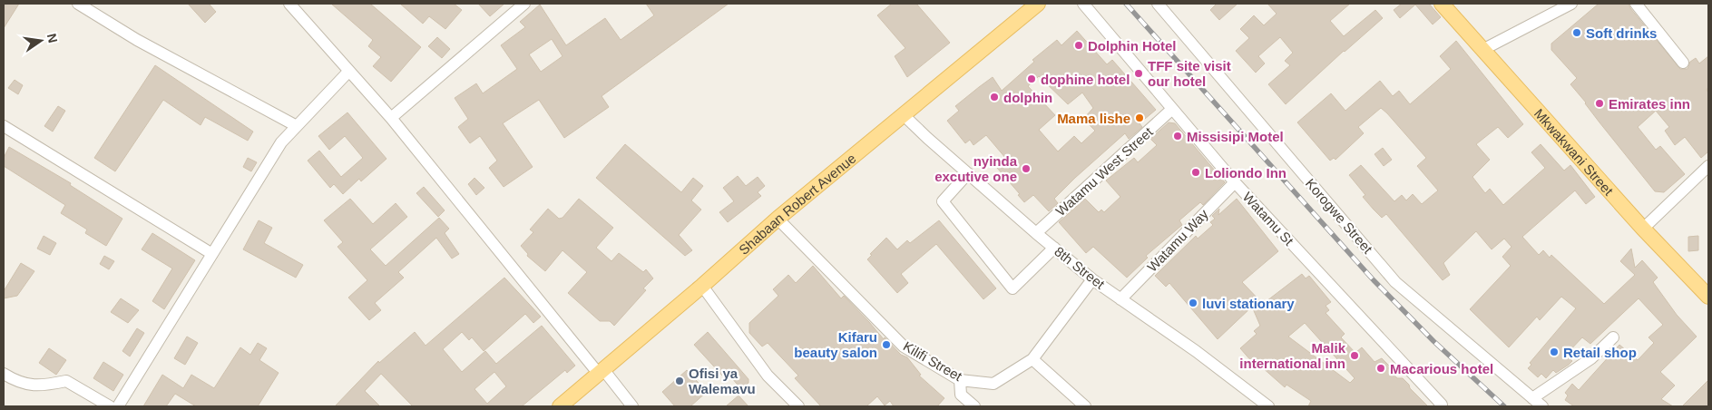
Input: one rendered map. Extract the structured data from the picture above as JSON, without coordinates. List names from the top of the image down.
{
  "streets": {
    "main road": ["Mkwakwani Street", "Shabaan Robert Avenue"],
    "street": [
      "Watamu West Street",
      "Korogwe Street",
      "Watamu St",
      "Watamu Way",
      "8th Street",
      "Kilifi Street"
    ]
  },
  "crossings": [
    ["Watamu West Street", "Watamu St"],
    ["Watamu West Street", "8th Street"],
    ["Shabaan Robert Avenue", "8th Street"],
    ["Shabaan Robert Avenue", "Kilifi Street"],
    ["Watamu St", "Watamu Way"],
    ["Watamu Way", "8th Street"],
    ["8th Street", "Kilifi Street"]
  ],
  "places": [
    "Soft drinks",
    "Dolphin Hotel",
    "TFF site visit our hotel",
    "dophine hotel",
    "dolphin",
    "Emirates inn",
    "Mama lishe",
    "Missisipi Motel",
    "nyinda excutive one",
    "Loliondo Inn",
    "luvi stationary",
    "Kifaru beauty salon",
    "Retail shop",
    "Malik international inn",
    "Macarious hotel",
    "Ofisi ya Walemavu"
  ],
  "north": "right"
}
